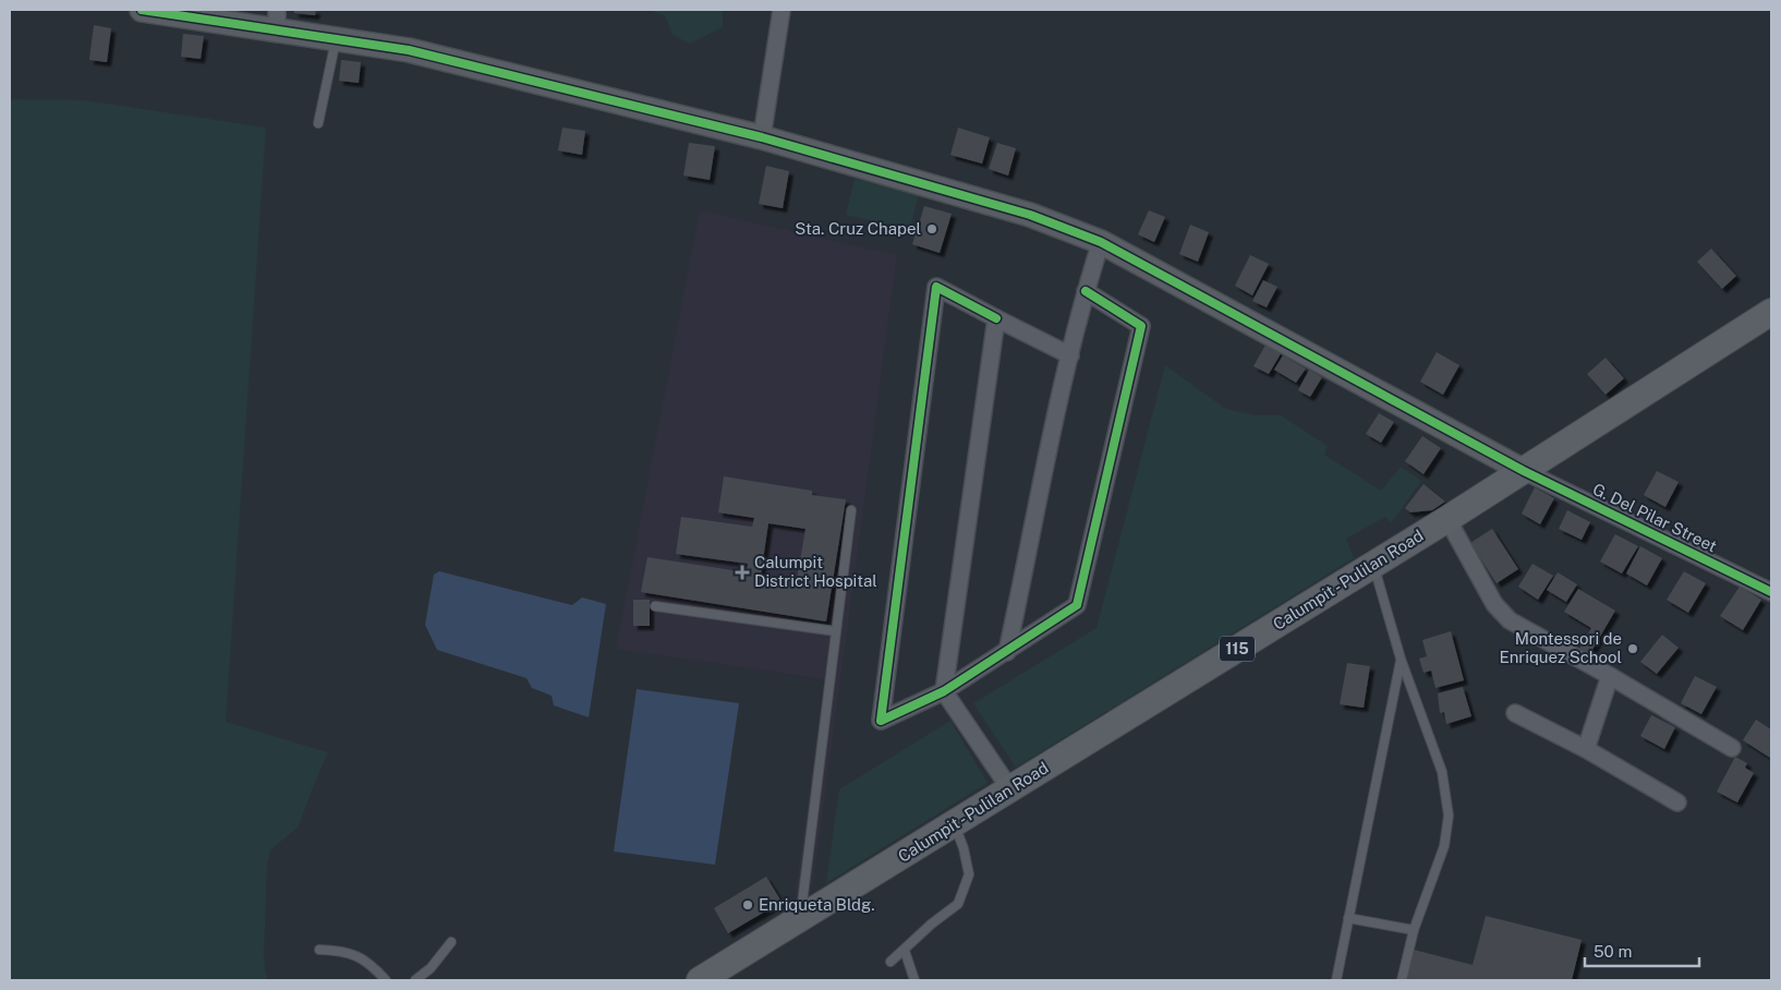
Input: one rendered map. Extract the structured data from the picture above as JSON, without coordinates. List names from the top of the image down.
{
  "streets": {
    "main road": ["Calumpit - Pulilan Road", "115"],
    "street": ["G. Del Pilar Street"]
  },
  "crossings": [
    ["G. Del Pilar Street", "Calumpit - Pulilan Road"]
  ],
  "places": {
    "other": ["Sta. Cruz Chapel", "Montessori de Enriquez School", "Enriqueta Bldg."],
    "health": ["Calumpit District Hospital"]
  },
  "scale_bar": "50 m"
}
